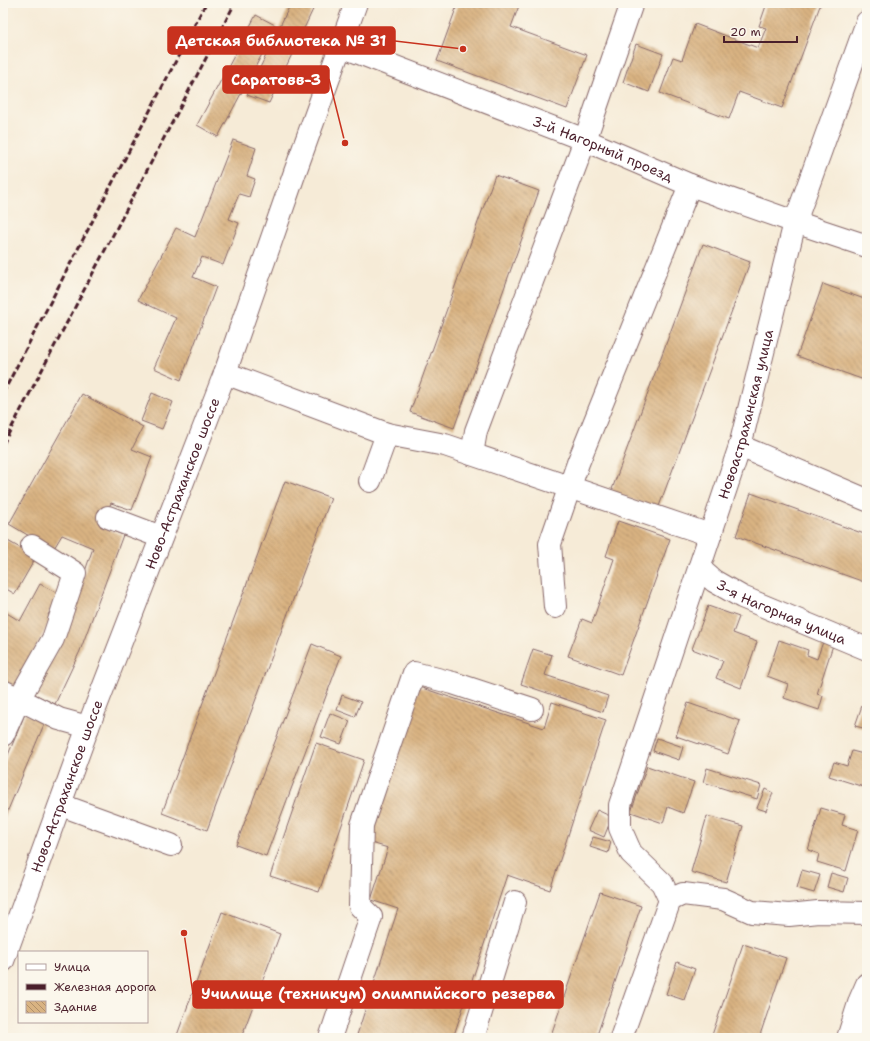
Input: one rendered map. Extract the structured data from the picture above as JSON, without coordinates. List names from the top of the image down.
{
  "streets": {
    "street": [
      "3-й Нагорный проезд",
      "Новоастраханская улица",
      "Ново-Астраханское шоссе",
      "3-я Нагорная улица"
    ]
  },
  "crossings": [
    ["3-й Нагорный проезд", "Новоастраханская улица"],
    ["3-й Нагорный проезд", "Ново-Астраханское шоссе"],
    ["Новоастраханская улица", "3-я Нагорная улица"]
  ],
  "places": ["Детская библиотека № 31", "Саратовв-3", "Училище (техникум) олимпийского резерва"],
  "legend": ["Улица", "Железная дорога", "Здание"],
  "scale_bar": "20 m"
}
